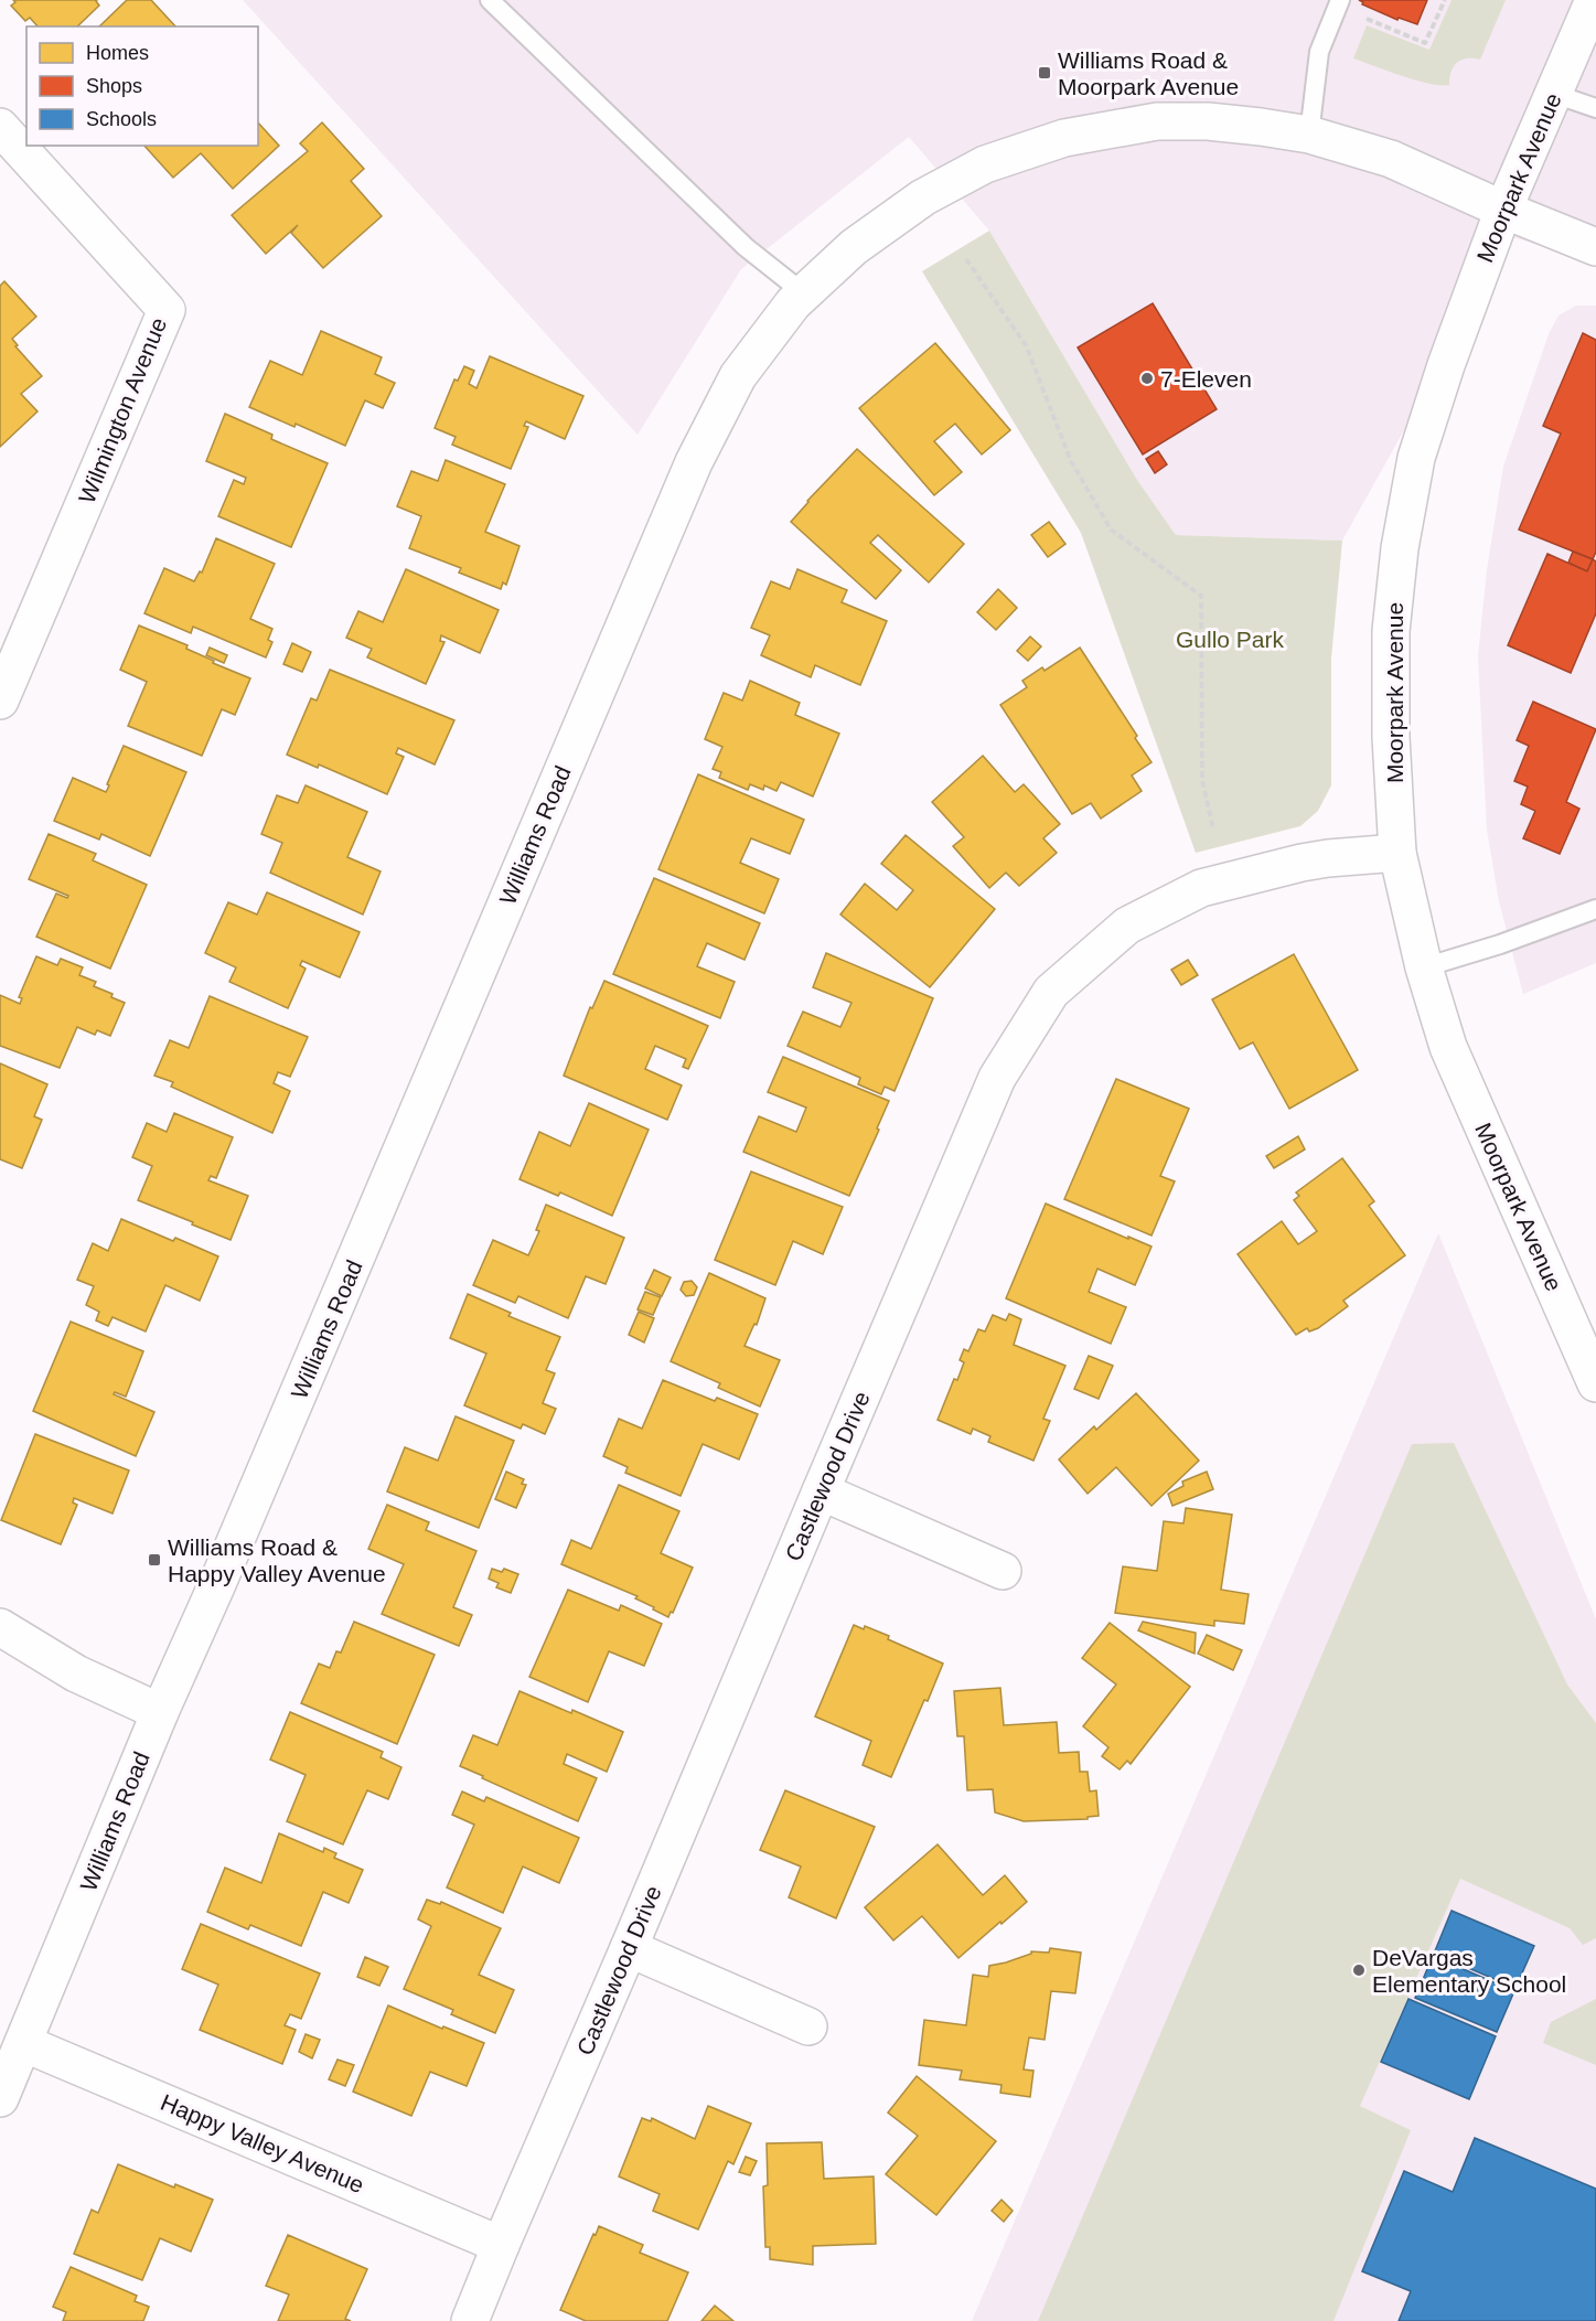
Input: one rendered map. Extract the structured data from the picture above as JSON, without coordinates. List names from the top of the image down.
{
  "streets": {
    "street": [
      "Moorpark Avenue",
      "Wilmington Avenue",
      "Williams Road",
      "Castlewood Drive",
      "Happy Valley Avenue"
    ]
  },
  "crossings": [
    ["Moorpark Avenue", "Williams Road"],
    ["Moorpark Avenue", "Castlewood Drive"],
    ["Williams Road", "Happy Valley Avenue"],
    ["Castlewood Drive", "Happy Valley Avenue"]
  ],
  "parks": ["Gullo Park"],
  "places": {
    "transit": ["Williams Road & Moorpark Avenue", "Williams Road & Happy Valley Avenue"],
    "other": ["7-Eleven", "DeVargas Elementary School"]
  },
  "legend": ["Homes", "Shops", "Schools"]
}
